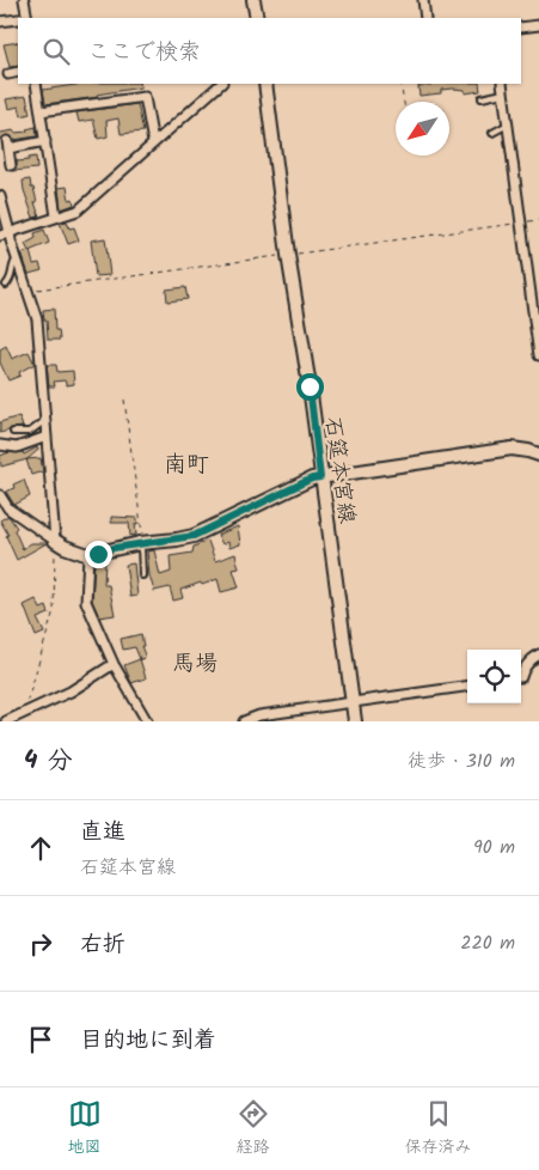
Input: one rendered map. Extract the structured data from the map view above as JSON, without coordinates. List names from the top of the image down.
{
  "streets": {
    "main road": ["石筵本宮線"]
  },
  "districts": ["南町", "馬場"],
  "north": "bottom left",
  "page": {
    "search": "ここで検索",
    "heading": ["4 分", "徒歩 · 310 m"],
    "list": [
      ["直進", "石筵本宮線", "90 m"],
      ["右折", "220 m"],
      "目的地に到着"
    ],
    "nav": ["地図", "経路", "保存済み"]
  }
}
